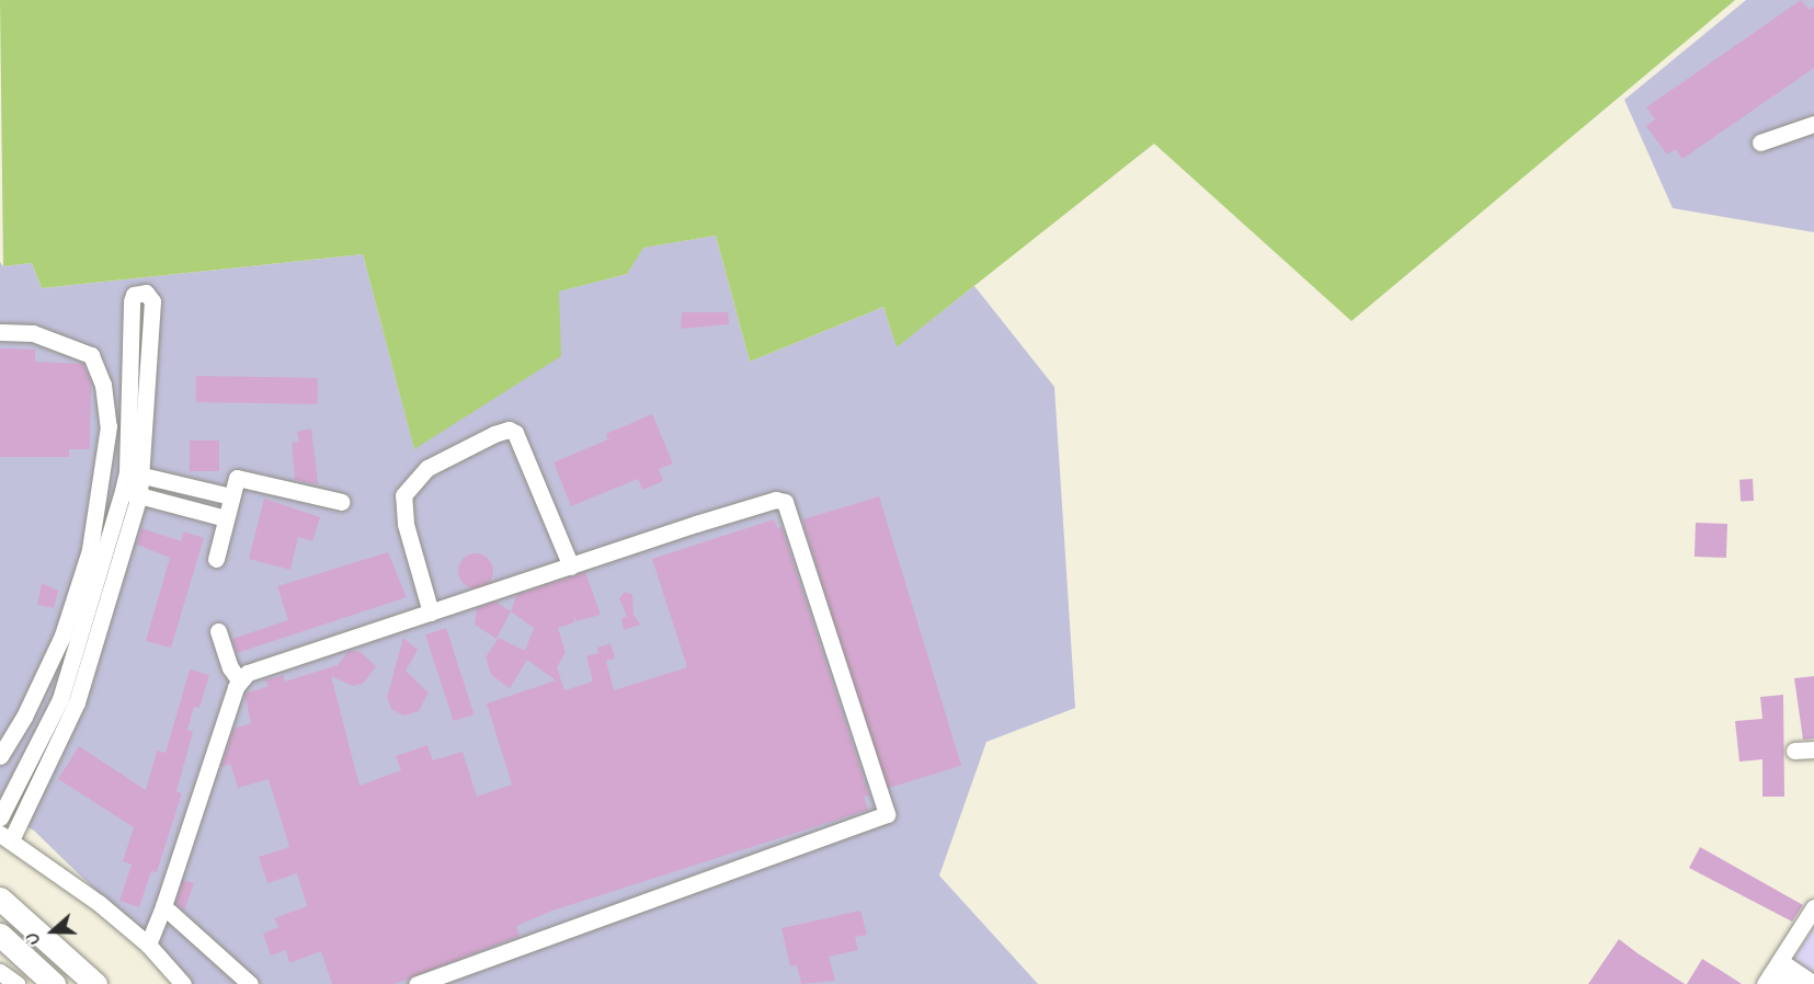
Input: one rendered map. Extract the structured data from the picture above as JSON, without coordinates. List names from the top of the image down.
{
  "north": "left"
}
